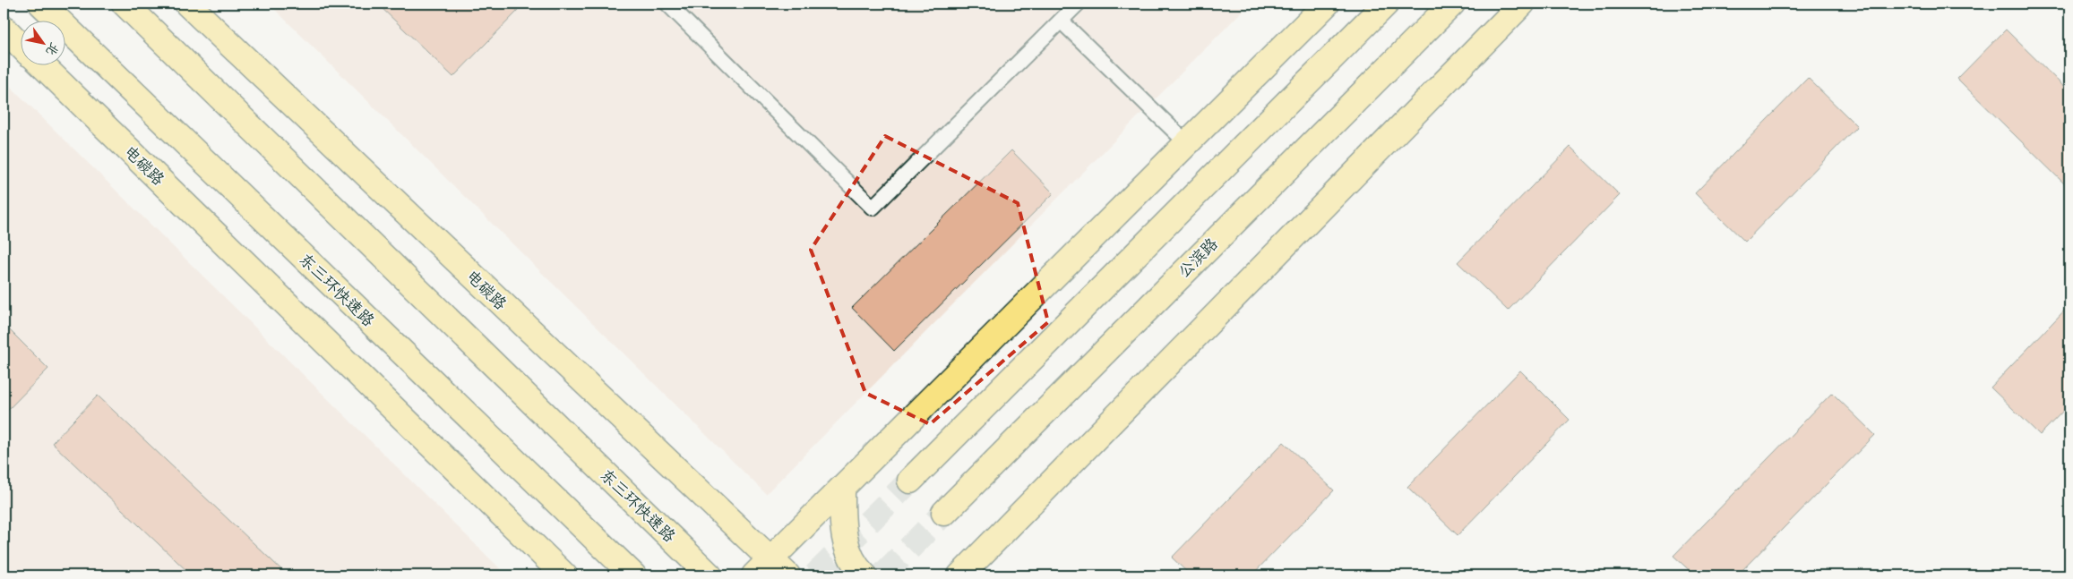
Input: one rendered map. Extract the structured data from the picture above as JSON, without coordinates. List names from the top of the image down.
{
  "streets": {
    "highway": ["电碳路", "公滨路", "东三环快速路"]
  },
  "north": "bottom right"
}
